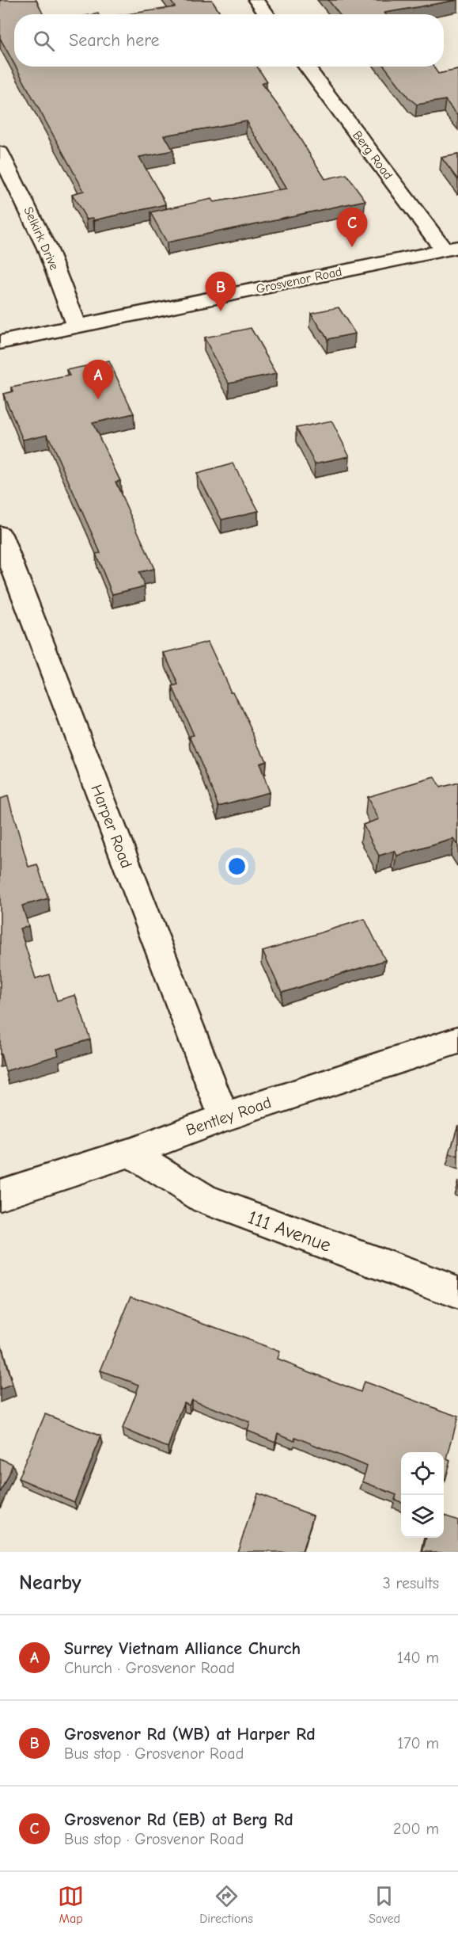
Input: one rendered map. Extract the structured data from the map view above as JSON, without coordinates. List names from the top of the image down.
{
  "streets": {
    "street": [
      "Berg Road",
      "Selkirk Drive",
      "Grosvenor Road",
      "Harper Road",
      "Bentley Road",
      "111 Avenue"
    ]
  },
  "crossings": [
    ["Berg Road", "Grosvenor Road"],
    ["Selkirk Drive", "Grosvenor Road"],
    ["Harper Road", "Bentley Road"],
    ["Bentley Road", "111 Avenue"]
  ],
  "page": {
    "search": "Search here",
    "pins": ["C", "B", "A"],
    "heading": ["Nearby", "3 results"],
    "list": [
      {
        "mark": "A",
        "name": "Surrey Vietnam Alliance Church",
        "note": "Church · Grosvenor Road",
        "value": "140 m"
      },
      {
        "mark": "B",
        "name": "Grosvenor Rd (WB) at Harper Rd",
        "note": "Bus stop · Grosvenor Road",
        "value": "170 m"
      },
      {
        "mark": "C",
        "name": "Grosvenor Rd (EB) at Berg Rd",
        "note": "Bus stop · Grosvenor Road",
        "value": "200 m"
      }
    ],
    "nav": ["Map", "Directions", "Saved"]
  }
}
